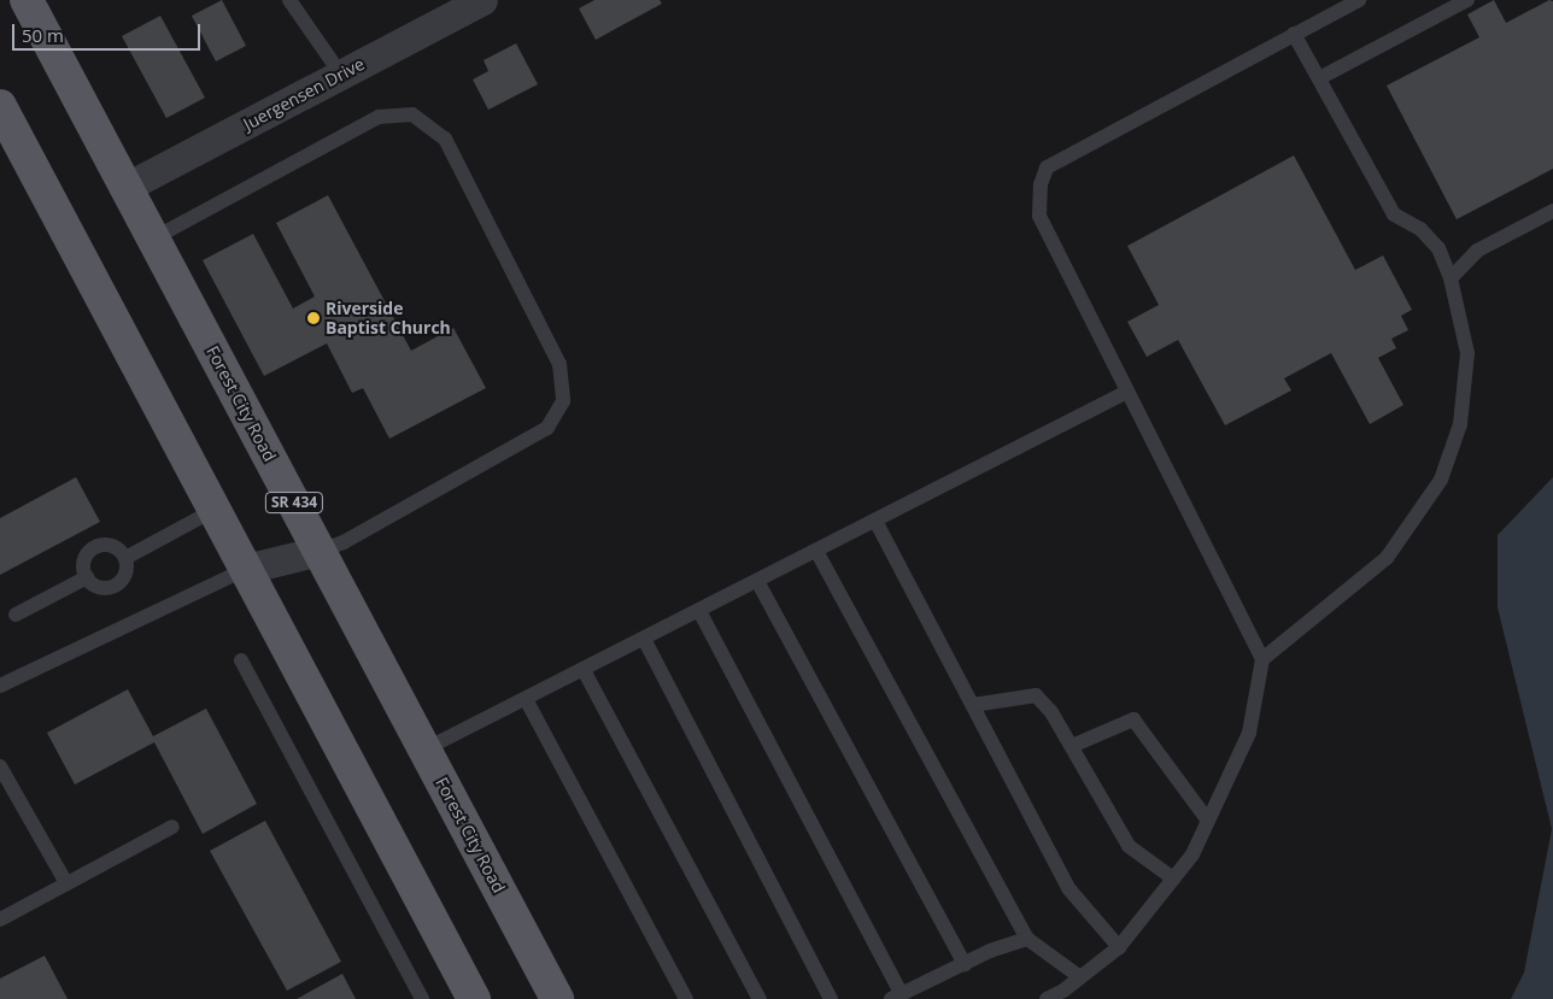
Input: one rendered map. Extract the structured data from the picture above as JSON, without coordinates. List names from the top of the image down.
{
  "streets": {
    "main road": ["Forest City Road", "SR 434"],
    "street": ["Juergensen Drive"]
  },
  "crossings": [
    ["Juergensen Drive", "Forest City Road"]
  ],
  "places": ["Riverside Baptist Church"],
  "scale_bar": "50 m"
}
